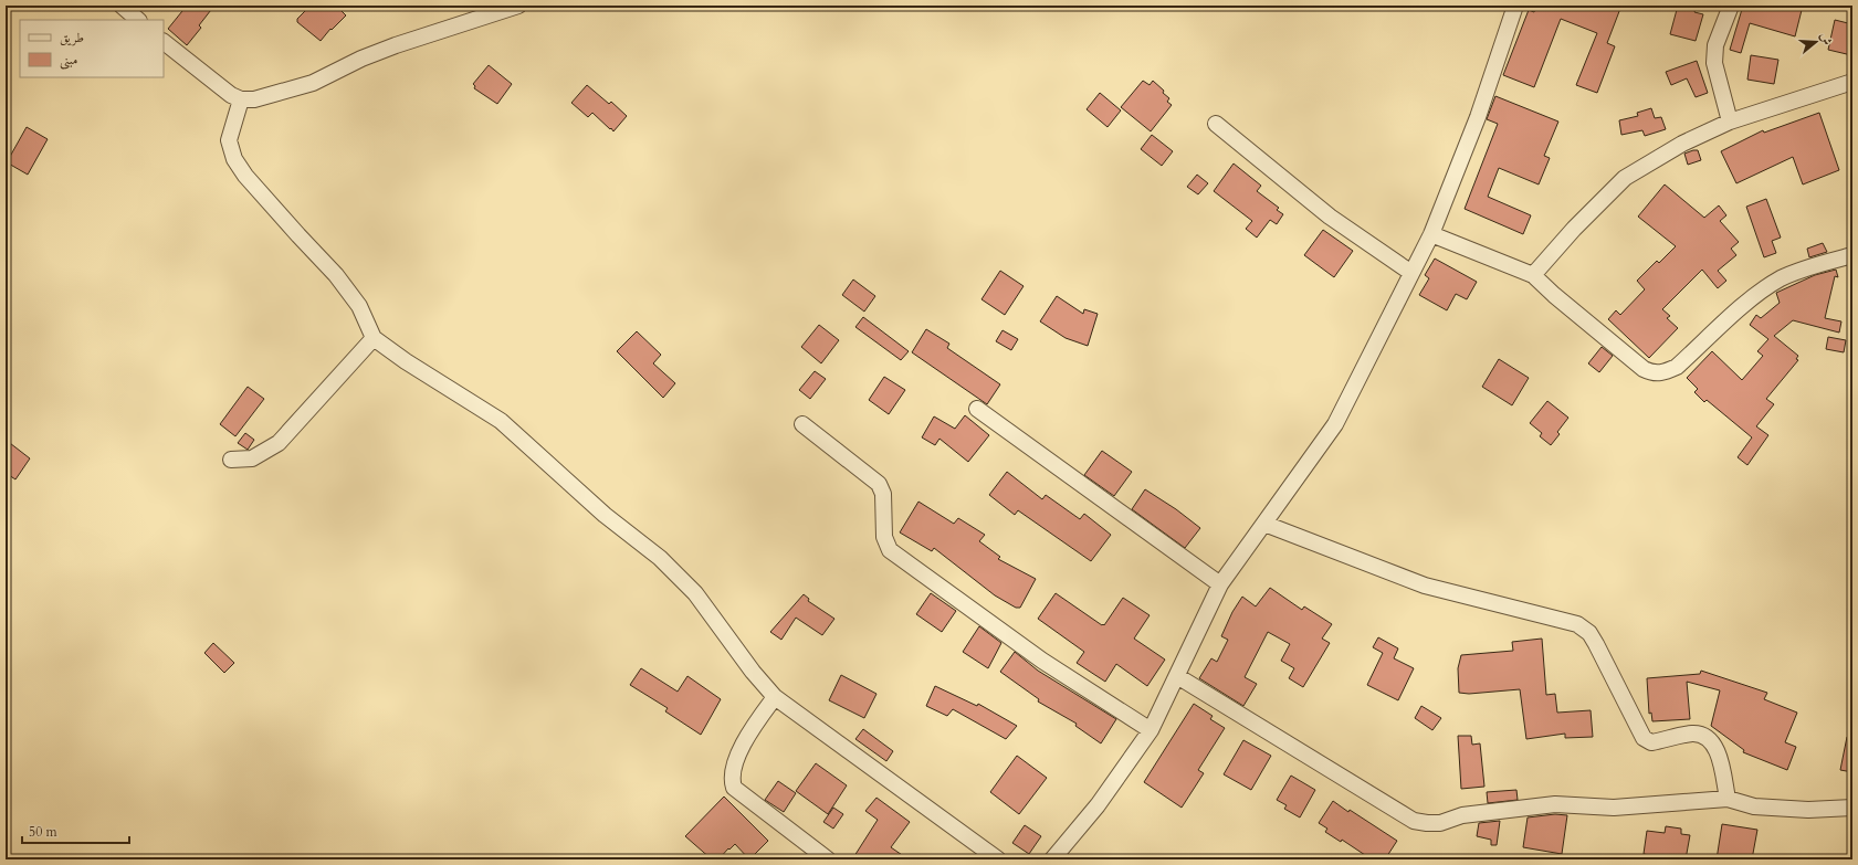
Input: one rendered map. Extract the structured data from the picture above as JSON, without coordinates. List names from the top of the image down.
{
  "legend": ["طريق", "مبنى"],
  "scale_bar": "50 m",
  "north": "right"
}
